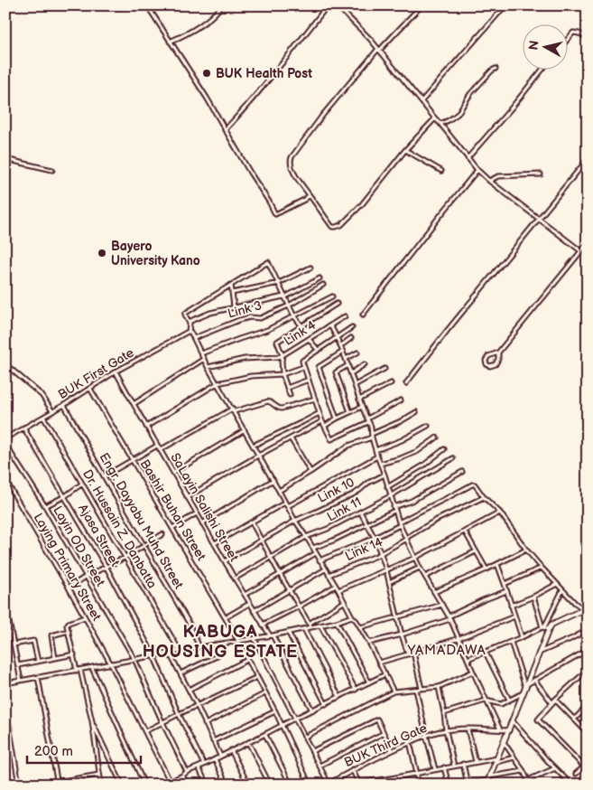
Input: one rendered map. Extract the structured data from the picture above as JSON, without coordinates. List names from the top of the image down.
{
  "streets": {
    "street": [
      "Link 3",
      "Link 4",
      "BUK First Gate",
      "Link 10",
      "SaLayin Salishi Street",
      "Link 11",
      "Bashir Buhan Street",
      "Engr. Dayyabu Muhd Street",
      "Dr. Hussain Z. Danbatta",
      "Ajasa Street",
      "Layin OD Street",
      "Link 14",
      "Laying Primary Street",
      "BUK Third Gate"
    ]
  },
  "crossings": [
    ["BUK First Gate", "SaLayin Salishi Street"],
    ["BUK First Gate", "Bashir Buhan Street"],
    ["BUK First Gate", "Engr. Dayyabu Muhd Street"],
    ["BUK First Gate", "Dr. Hussain Z. Danbatta"],
    ["BUK First Gate", "Ajasa Street"],
    ["Link 10", "SaLayin Salishi Street"],
    ["SaLayin Salishi Street", "Link 11"]
  ],
  "districts": ["KABUGA HOUSING ESTATE", "YAMADAWA"],
  "places": ["BUK Health Post", "Bayero University Kano"],
  "scale_bar": "200 m",
  "north": "left"
}
